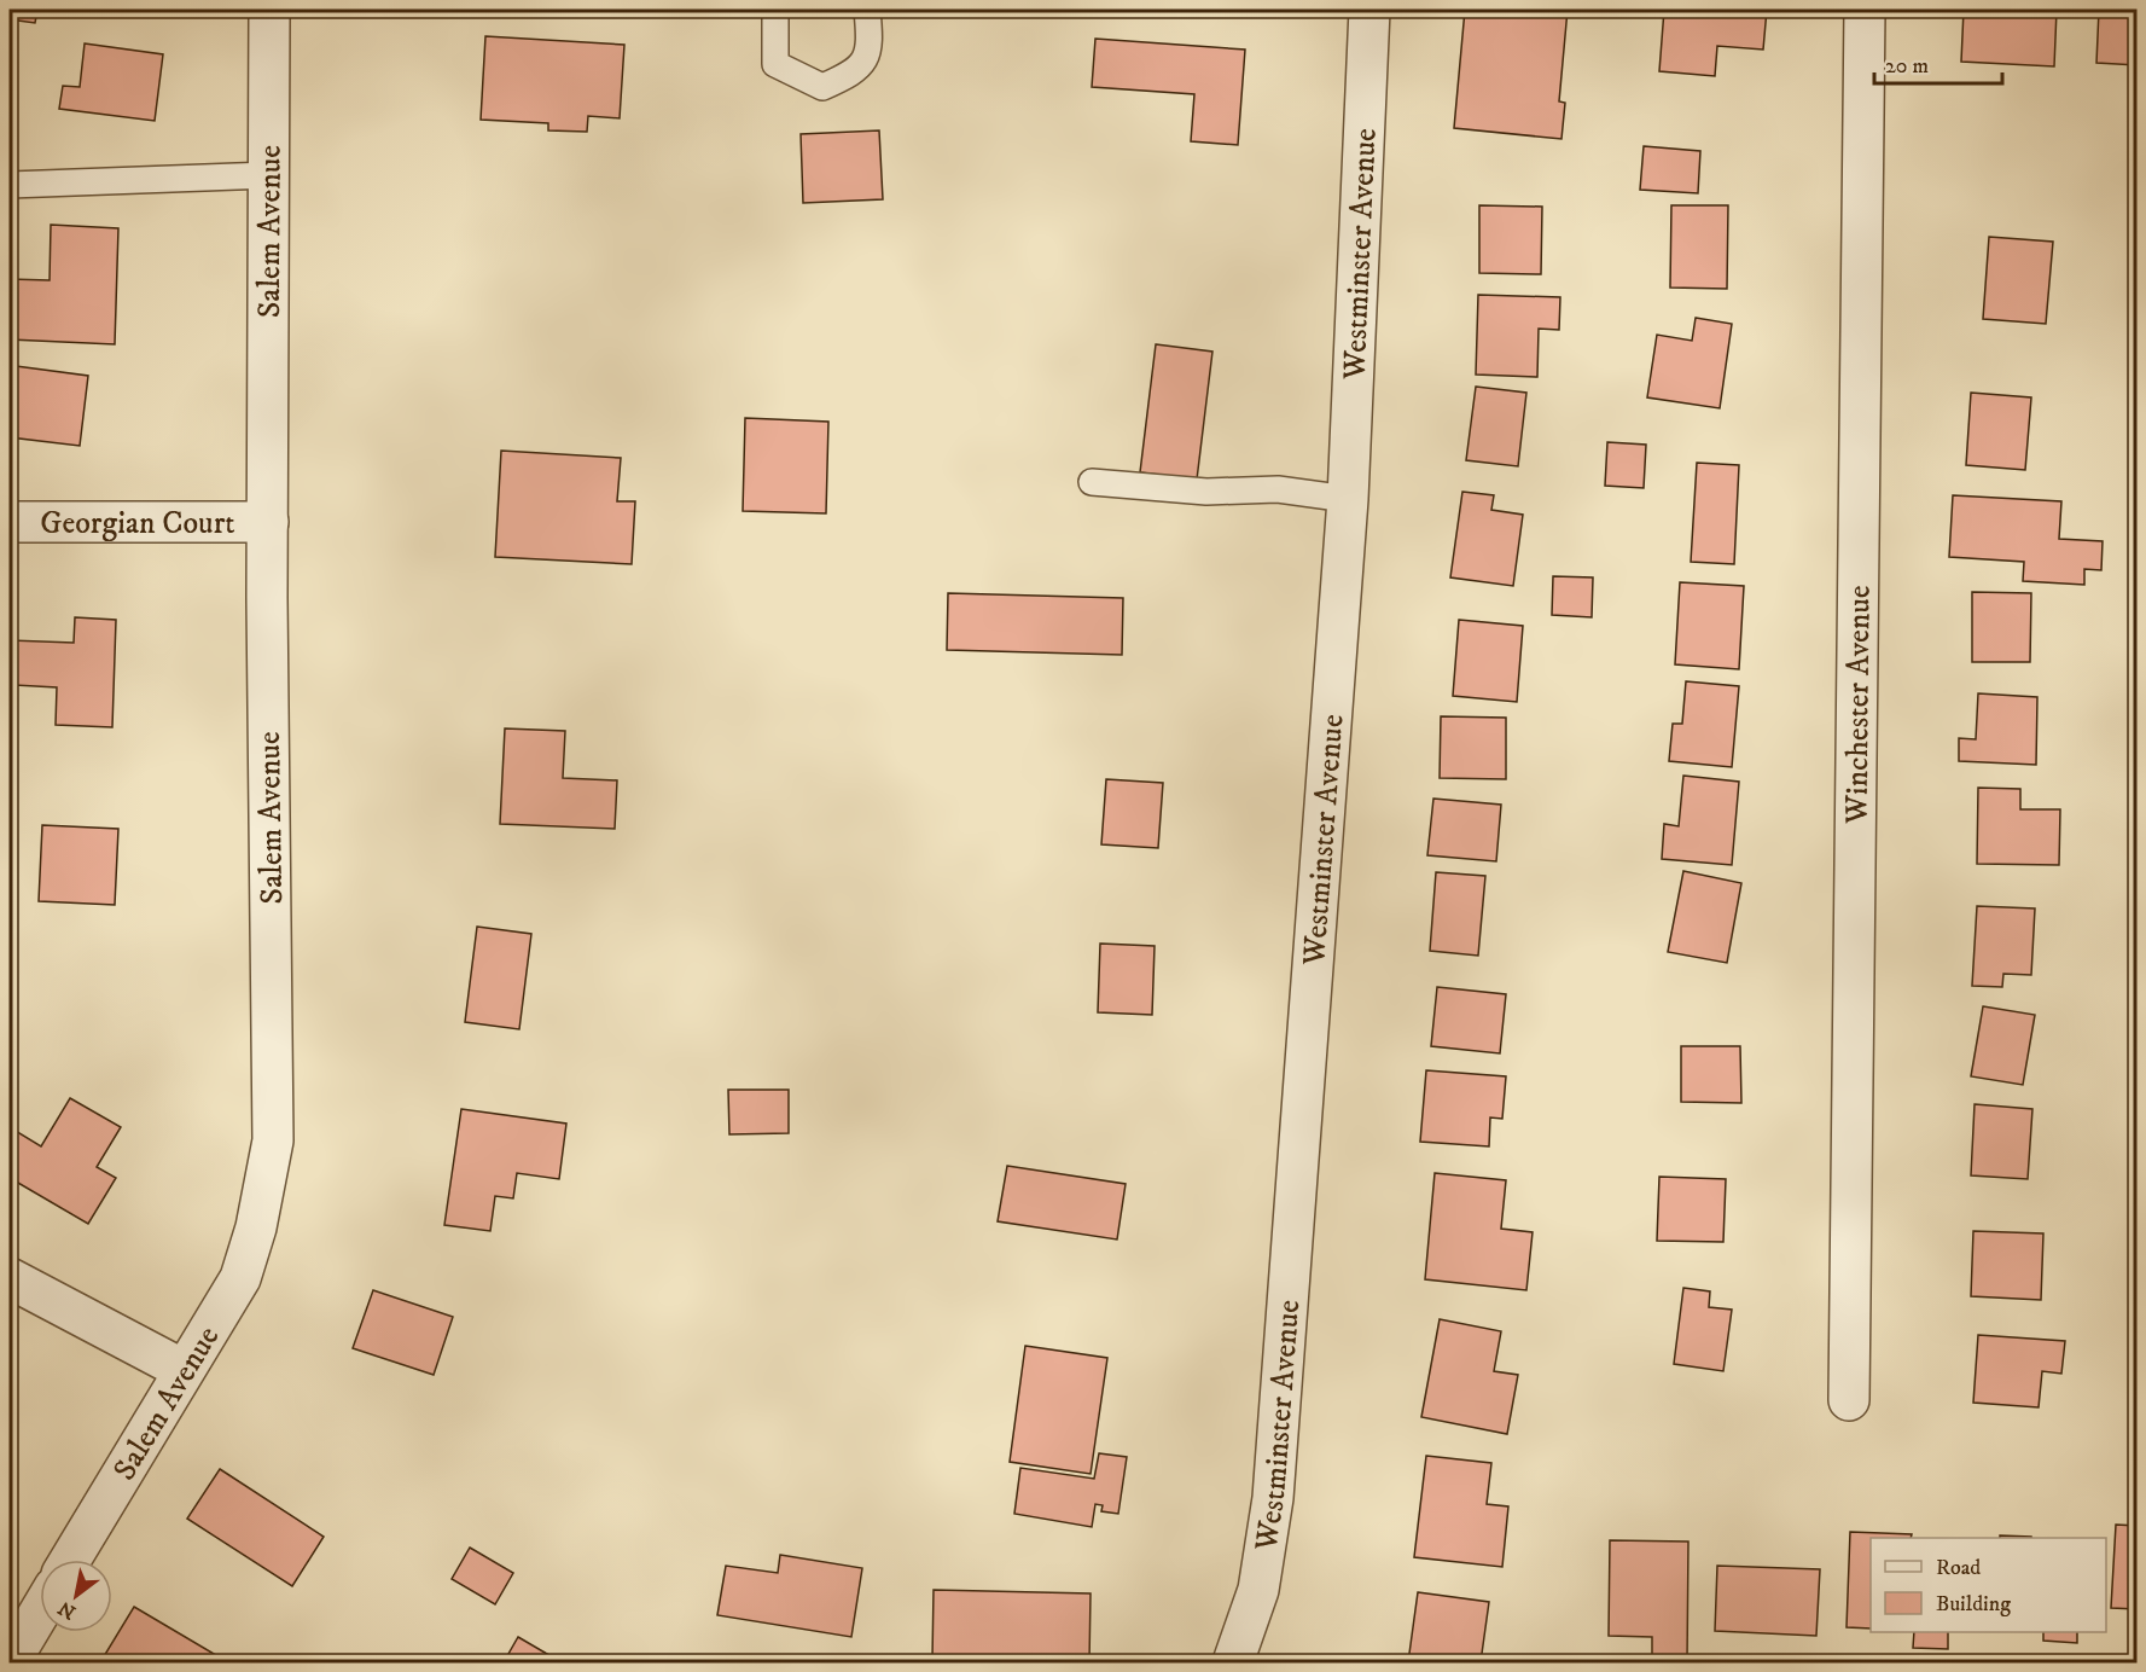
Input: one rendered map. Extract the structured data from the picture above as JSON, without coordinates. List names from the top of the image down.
{
  "streets": {
    "street": [
      "Salem Avenue",
      "Westminster Avenue",
      "Georgian Court",
      "Winchester Avenue"
    ]
  },
  "crossings": [
    ["Salem Avenue", "Georgian Court"]
  ],
  "legend": ["Road", "Building"],
  "scale_bar": "20 m",
  "north": "bottom left"
}
